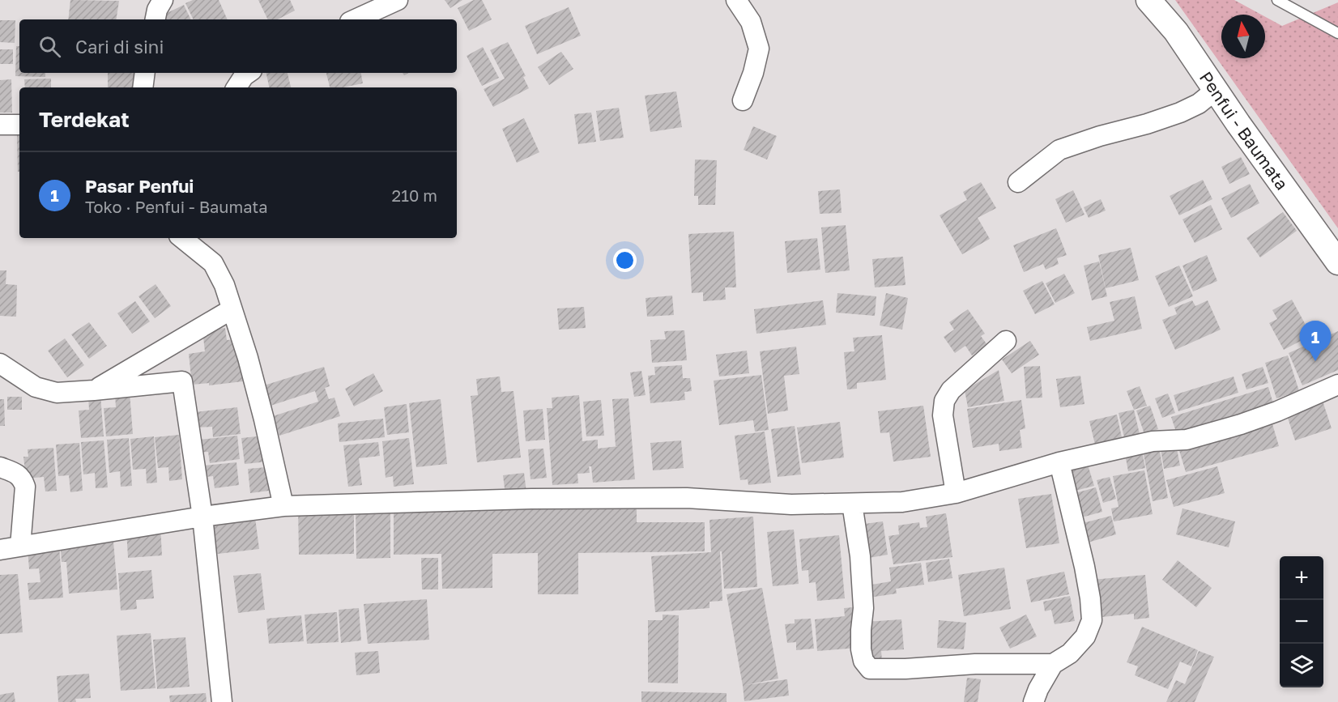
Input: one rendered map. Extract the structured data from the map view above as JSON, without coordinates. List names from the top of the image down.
{
  "streets": {
    "street": ["Penfui - Baumata"]
  },
  "north": "top",
  "page": {
    "search": "Cari di sini",
    "heading": "Terdekat",
    "list": [
      {
        "mark": "1",
        "name": "Pasar Penfui",
        "note": "Toko · Penfui - Baumata",
        "value": "210 m"
      }
    ],
    "pins": "1",
    "map_buttons": ["+", "−"]
  }
}
